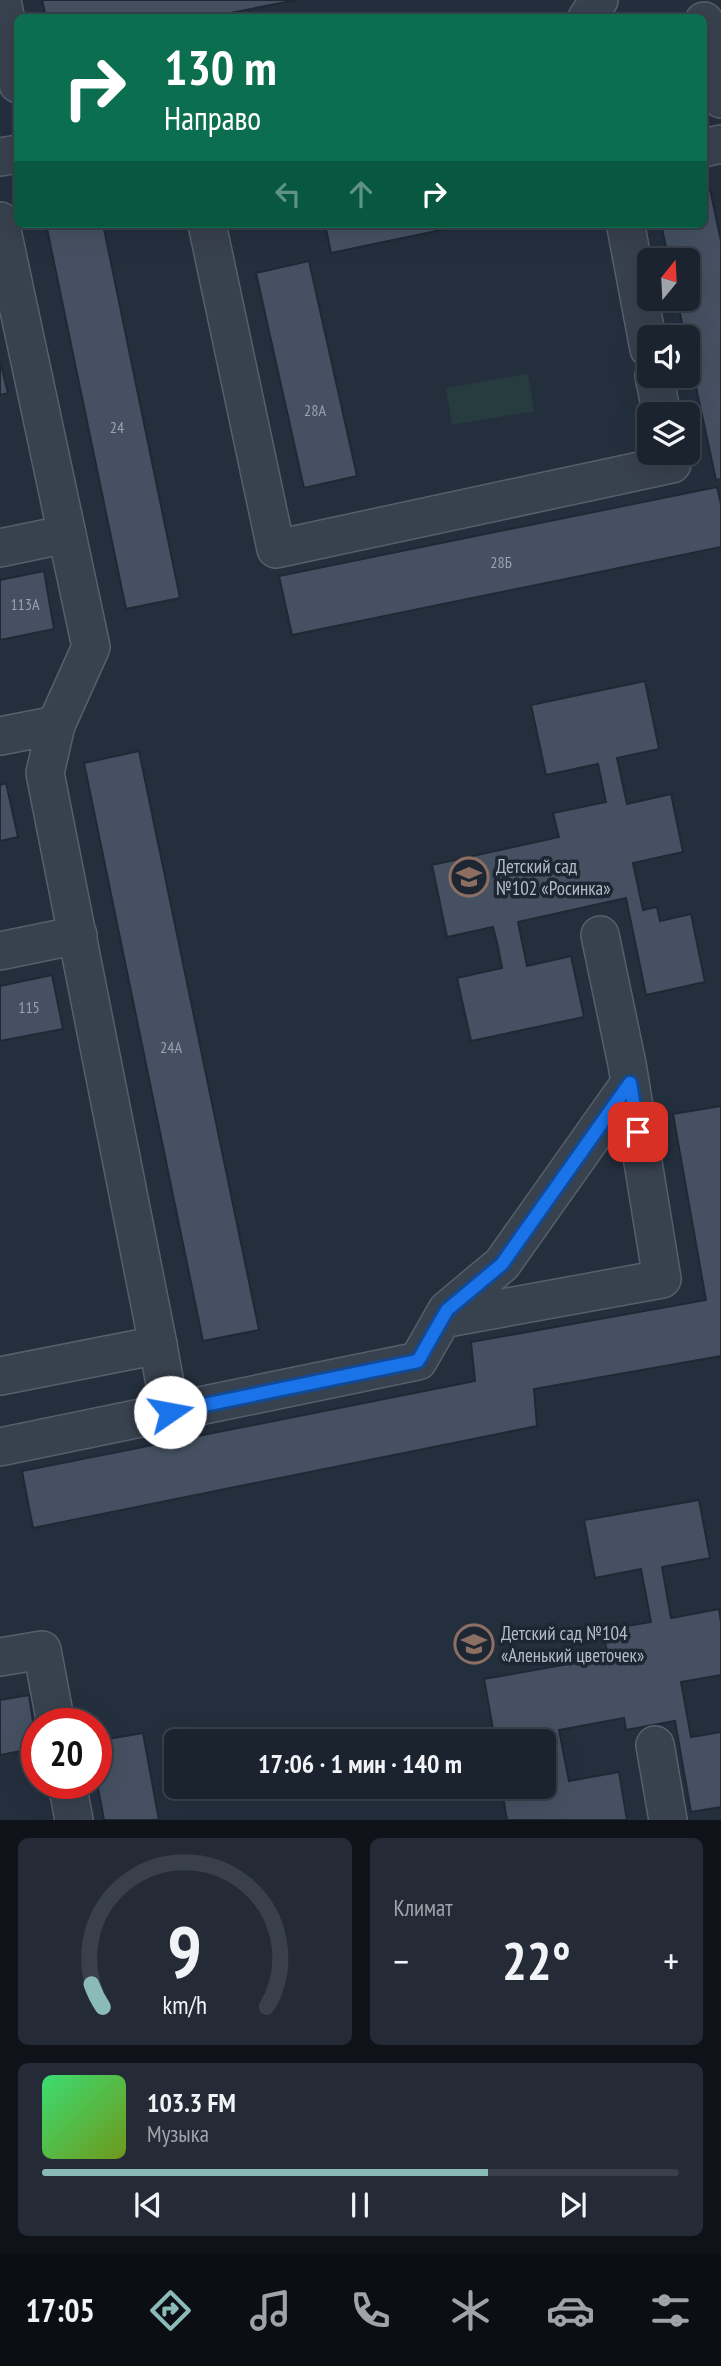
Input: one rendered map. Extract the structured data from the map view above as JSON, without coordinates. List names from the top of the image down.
{
  "places": {
    "school or university": ["Детский сад №102 «Росинка»", "Детский сад №104 «Аленький цветочек»"]
  },
  "house_numbers": [
    "28А",
    "24",
    "28Б",
    "113А",
    "115",
    "24А"
  ],
  "north": "top",
  "page": {
    "turn": ["130 m", "Направо"],
    "limit": "20",
    "trip": "17:06 · 1 мин · 140 m",
    "tile": "Климат",
    "heat": ["−", "22°", "+"],
    "song": ["103.3 FM", "Музыка"],
    "tabs": "17:05",
    "gauge": ["9", "km/h"]
  }
}
